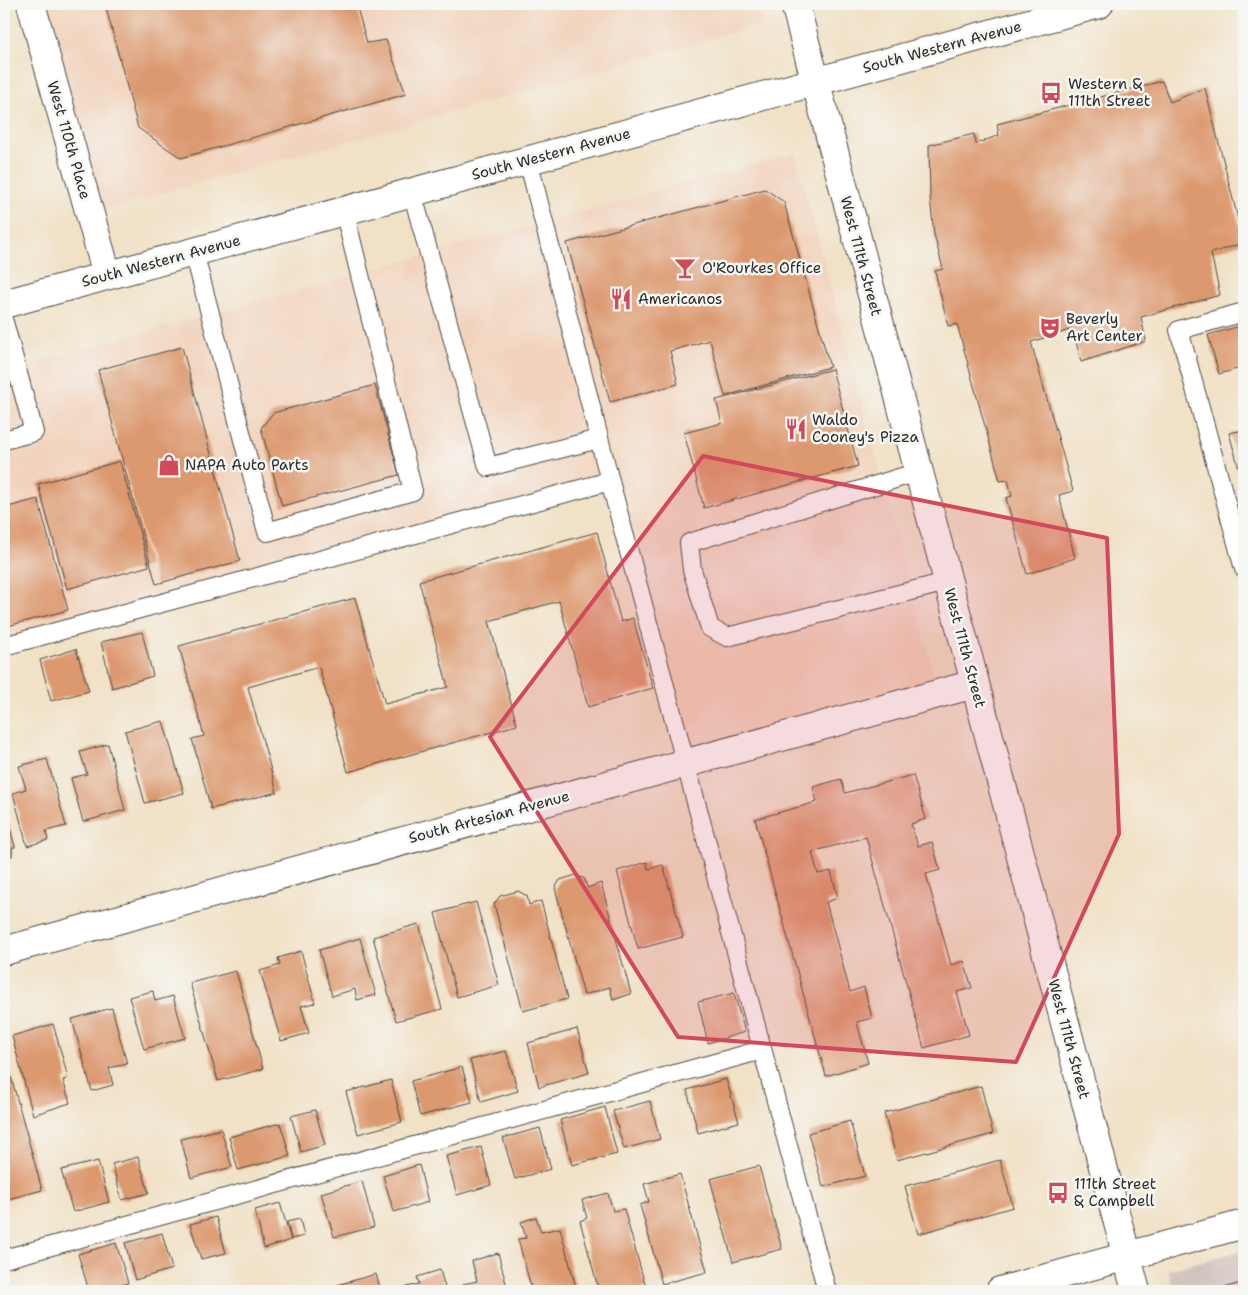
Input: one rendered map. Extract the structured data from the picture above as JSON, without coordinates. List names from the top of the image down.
{
  "streets": {
    "main road": [
      "South Western Avenue",
      "West 110th Place",
      "West 111th Street",
      "South Artesian Avenue"
    ]
  },
  "crossings": [
    ["South Western Avenue", "West 110th Place"],
    ["South Western Avenue", "West 111th Street"],
    ["West 111th Street", "South Artesian Avenue"]
  ],
  "places": {
    "bus stop": ["Western & 111th Street", "111th Street & Campbell"],
    "bar": ["O'Rourkes Office"],
    "restaurant": ["Americanos", "Waldo Cooney's Pizza"],
    "theatre": ["Beverly Art Center"],
    "shop": ["NAPA Auto Parts"]
  }
}
